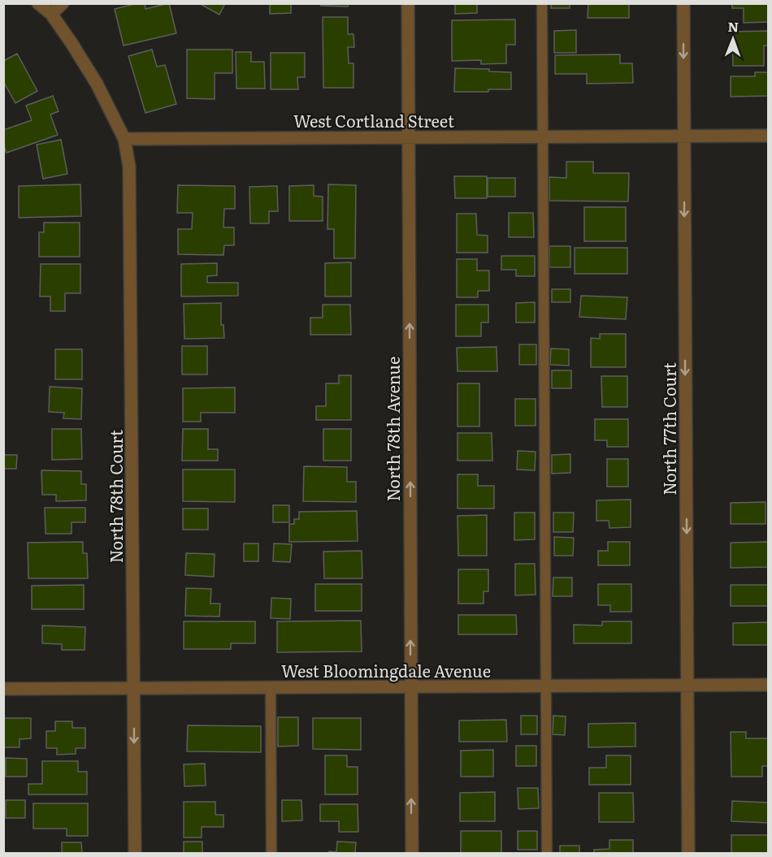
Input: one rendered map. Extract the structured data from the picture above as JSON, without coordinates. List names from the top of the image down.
{
  "streets": {
    "street": [
      "West Cortland Street",
      "North 78th Avenue",
      "North 77th Court",
      "North 78th Court",
      "West Bloomingdale Avenue"
    ]
  },
  "crossings": [
    ["West Cortland Street", "North 78th Avenue"],
    ["West Cortland Street", "North 77th Court"],
    ["West Cortland Street", "North 78th Court"],
    ["North 78th Avenue", "West Bloomingdale Avenue"],
    ["North 77th Court", "West Bloomingdale Avenue"],
    ["North 78th Court", "West Bloomingdale Avenue"]
  ],
  "one_way": ["North 78th Avenue", "North 77th Court"],
  "north": "top"
}
